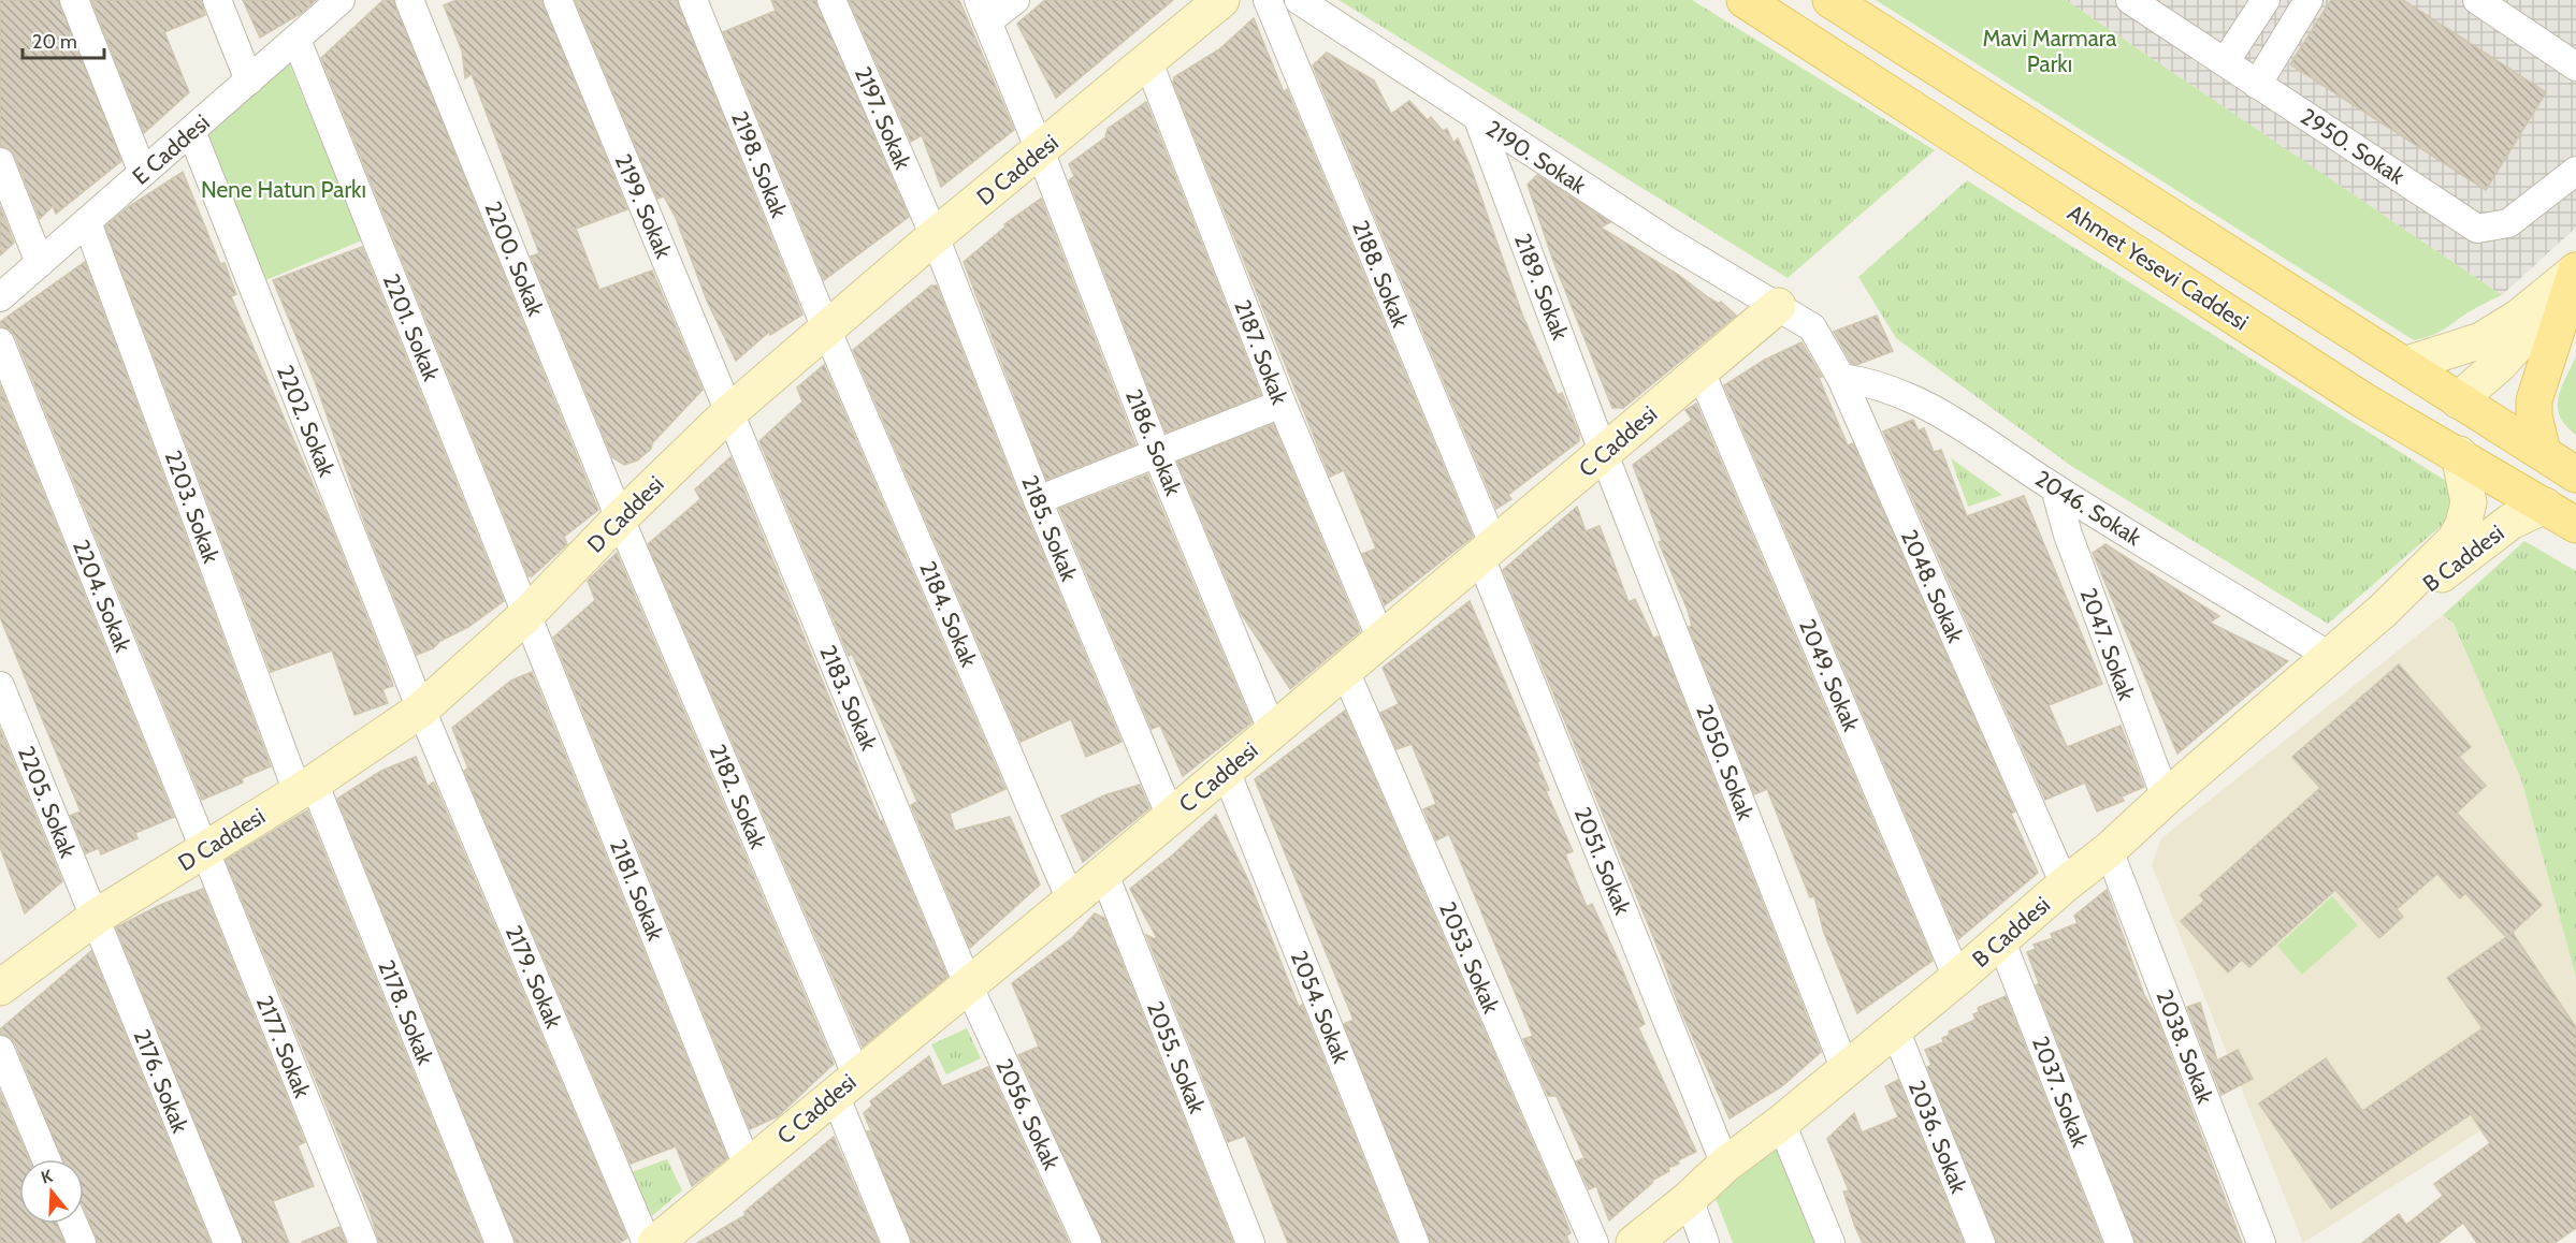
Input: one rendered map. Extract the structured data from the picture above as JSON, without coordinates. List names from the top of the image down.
{
  "streets": {
    "main road": ["Ahmet Yesevi Caddesi"],
    "street": [
      "2197. Sokak",
      "2950. Sokak",
      "E Caddesi",
      "2190. Sokak",
      "2198. Sokak",
      "D Caddesi",
      "2199. Sokak",
      "2200. Sokak",
      "2188. Sokak",
      "2189. Sokak",
      "2201. Sokak",
      "2187. Sokak",
      "2202. Sokak",
      "C Caddesi",
      "2186. Sokak",
      "2203. Sokak",
      "2046. Sokak",
      "2185. Sokak",
      "B Caddesi",
      "2048. Sokak",
      "2204. Sokak",
      "2184. Sokak",
      "2047. Sokak",
      "2049. Sokak",
      "2183. Sokak",
      "2050. Sokak",
      "2182. Sokak",
      "2205. Sokak",
      "2051. Sokak",
      "2181. Sokak",
      "2053. Sokak",
      "2179. Sokak",
      "2054. Sokak",
      "2178. Sokak",
      "2177. Sokak",
      "2038. Sokak",
      "2055. Sokak",
      "2176. Sokak",
      "2037. Sokak",
      "2056. Sokak",
      "2036. Sokak"
    ]
  },
  "crossings": [
    ["2197. Sokak", "D Caddesi"],
    ["2197. Sokak", "2185. Sokak"],
    ["E Caddesi", "2201. Sokak"],
    ["E Caddesi", "2202. Sokak"],
    ["E Caddesi", "2203. Sokak"],
    ["2190. Sokak", "2189. Sokak"],
    ["2190. Sokak", "C Caddesi"],
    ["2190. Sokak", "2048. Sokak"],
    ["2198. Sokak", "D Caddesi"],
    ["2198. Sokak", "2184. Sokak"],
    ["D Caddesi", "2199. Sokak"],
    ["D Caddesi", "2200. Sokak"],
    ["D Caddesi", "2201. Sokak"],
    ["D Caddesi", "2187. Sokak"],
    ["D Caddesi", "2202. Sokak"],
    ["D Caddesi", "2186. Sokak"],
    ["D Caddesi", "2203. Sokak"],
    ["D Caddesi", "2185. Sokak"],
    ["D Caddesi", "2204. Sokak"],
    ["D Caddesi", "2184. Sokak"],
    ["D Caddesi", "2183. Sokak"],
    ["D Caddesi", "2182. Sokak"],
    ["D Caddesi", "2205. Sokak"],
    ["D Caddesi", "2181. Sokak"],
    ["D Caddesi", "2179. Sokak"],
    ["D Caddesi", "2178. Sokak"],
    ["D Caddesi", "2177. Sokak"],
    ["D Caddesi", "2176. Sokak"],
    ["2199. Sokak", "2183. Sokak"],
    ["2200. Sokak", "2182. Sokak"],
    ["Ahmet Yesevi Caddesi", "B Caddesi"],
    ["2188. Sokak", "C Caddesi"],
    ["2188. Sokak", "2051. Sokak"],
    ["2189. Sokak", "C Caddesi"],
    ["2189. Sokak", "2050. Sokak"],
    ["2201. Sokak", "2181. Sokak"],
    ["2187. Sokak", "C Caddesi"],
    ["2202. Sokak", "2179. Sokak"],
    ["C Caddesi", "2186. Sokak"],
    ["C Caddesi", "2185. Sokak"],
    ["C Caddesi", "2048. Sokak"],
    ["C Caddesi", "2184. Sokak"],
    ["C Caddesi", "2049. Sokak"],
    ["C Caddesi", "2183. Sokak"],
    ["C Caddesi", "2050. Sokak"],
    ["C Caddesi", "2182. Sokak"],
    ["C Caddesi", "2051. Sokak"],
    ["C Caddesi", "2181. Sokak"],
    ["C Caddesi", "2053. Sokak"],
    ["C Caddesi", "2179. Sokak"],
    ["C Caddesi", "2054. Sokak"],
    ["C Caddesi", "2055. Sokak"],
    ["C Caddesi", "2056. Sokak"],
    ["2203. Sokak", "2178. Sokak"],
    ["2046. Sokak", "B Caddesi"],
    ["2046. Sokak", "2048. Sokak"],
    ["2046. Sokak", "2047. Sokak"],
    ["B Caddesi", "2048. Sokak"],
    ["B Caddesi", "2047. Sokak"],
    ["B Caddesi", "2049. Sokak"],
    ["B Caddesi", "2050. Sokak"],
    ["B Caddesi", "2051. Sokak"],
    ["B Caddesi", "2038. Sokak"],
    ["B Caddesi", "2037. Sokak"],
    ["B Caddesi", "2036. Sokak"],
    ["2204. Sokak", "2177. Sokak"],
    ["2183. Sokak", "2056. Sokak"],
    ["2205. Sokak", "2176. Sokak"]
  ],
  "parks": ["Mavi Marmara Parkı", "Nene Hatun Parkı"],
  "scale_bar": "20 m",
  "north": "top"
}
